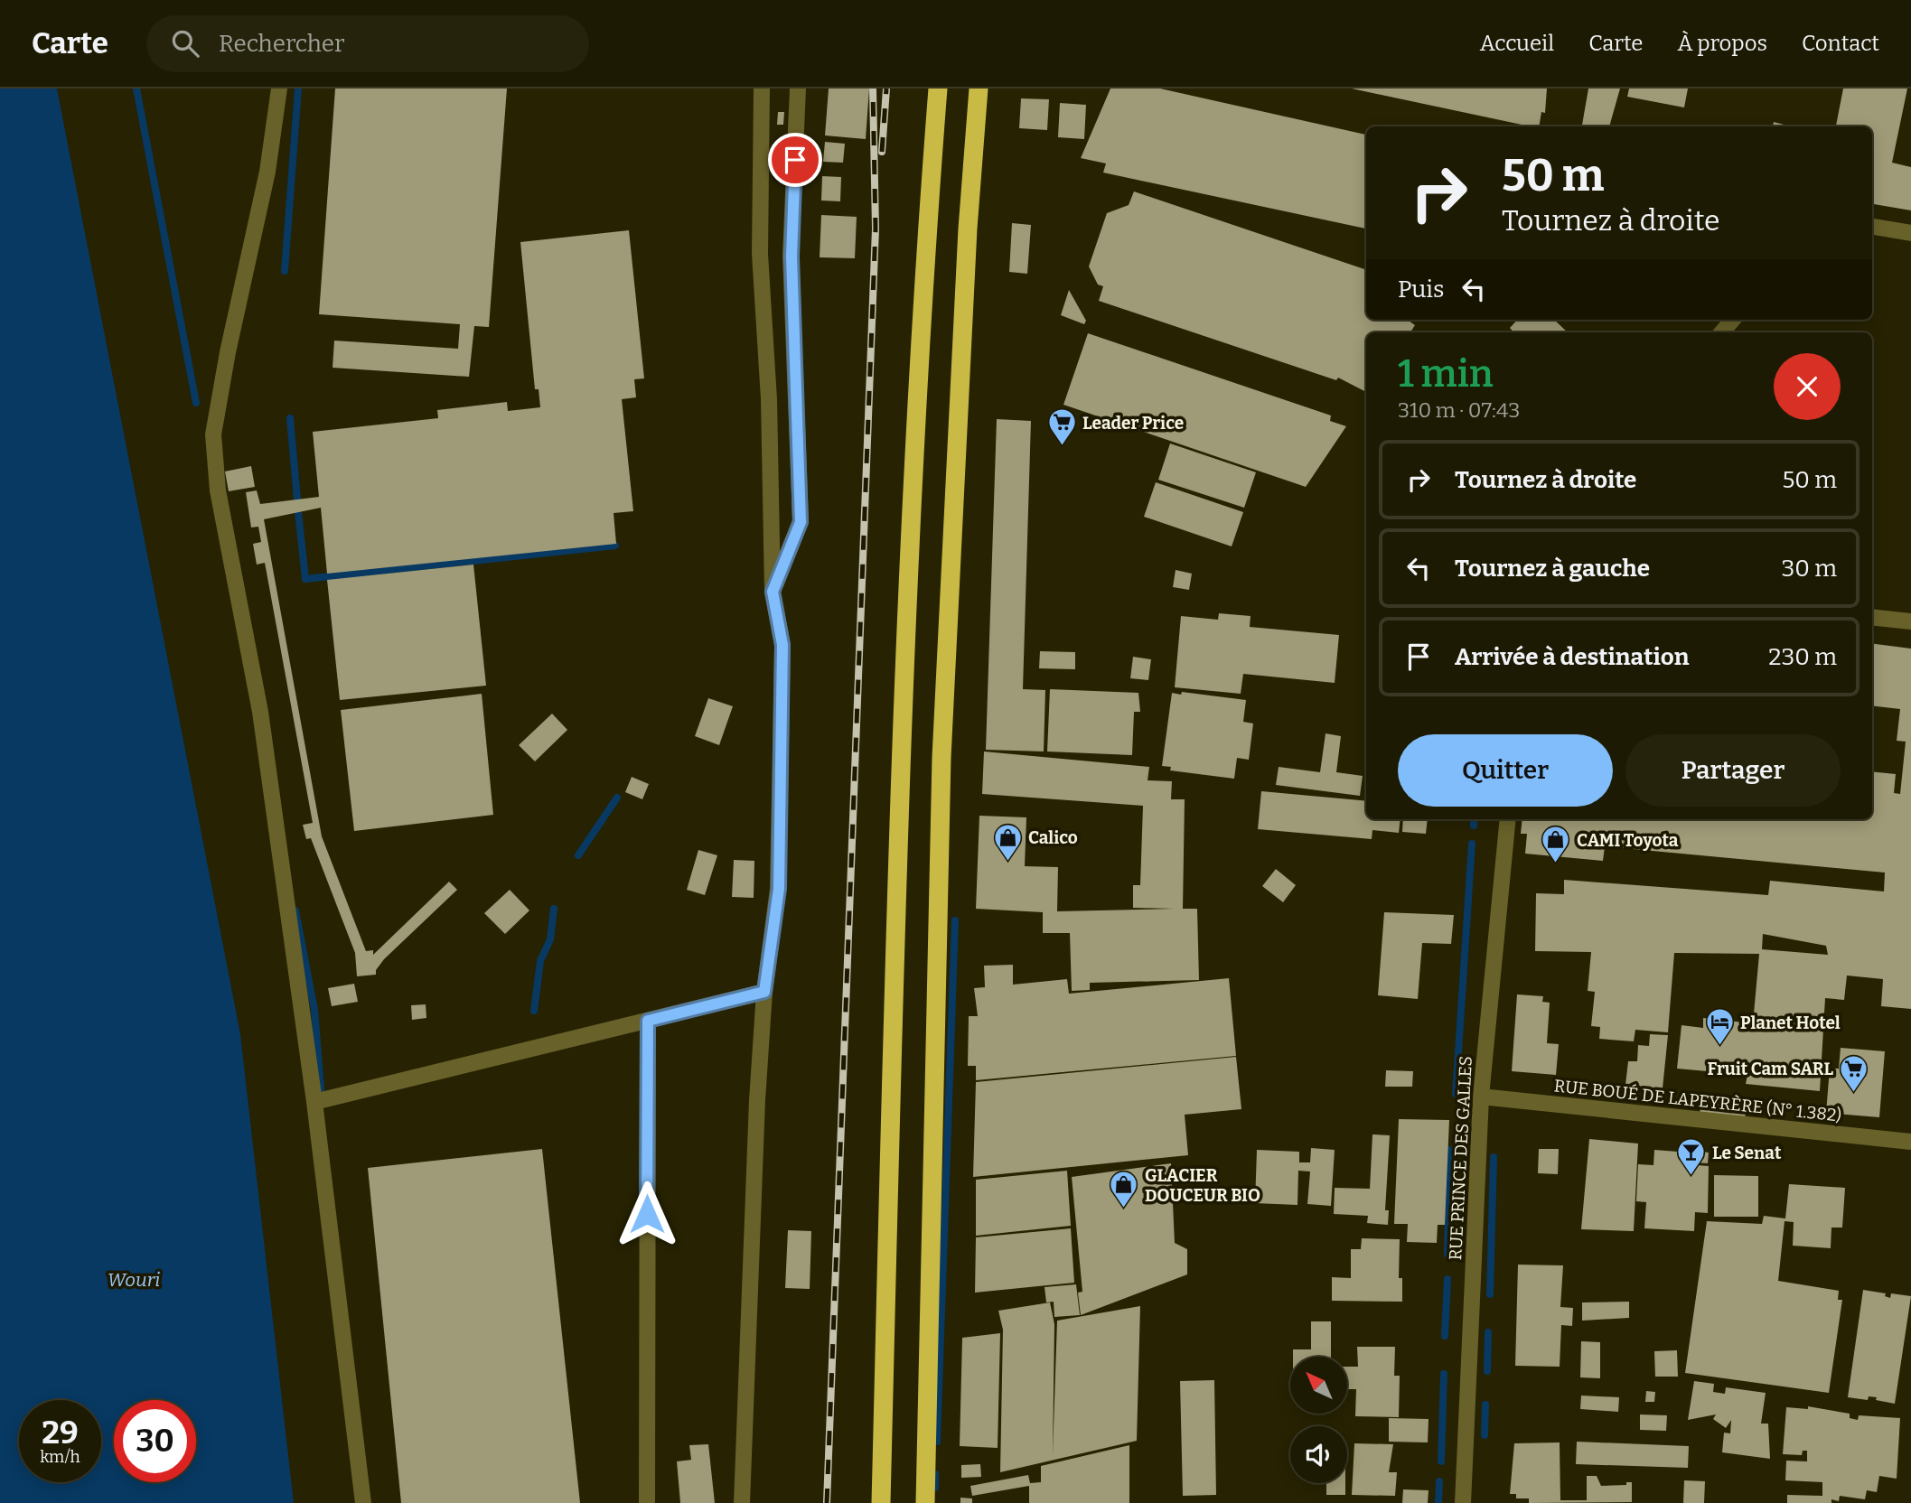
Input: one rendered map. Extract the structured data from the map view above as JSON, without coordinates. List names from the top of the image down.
{
  "streets": {
    "street": ["RUE BOUÉ DE LAPEYRÈRE (N° 1.382)", "RUE PRINCE DES GALLES"]
  },
  "crossings": [
    ["RUE BOUÉ DE LAPEYRÈRE (N° 1.382)", "RUE PRINCE DES GALLES"]
  ],
  "water": ["Wouri"],
  "places": {
    "supermarket": ["Leader Price", "Fruit Cam SARL"],
    "shop": ["Calico", "CAMI Toyota", "GLACIER DOUCEUR BIO"],
    "hotel": ["Planet Hotel"],
    "bar": ["Le Senat"]
  },
  "north": "top left",
  "page": {
    "header": "Carte",
    "search": "Rechercher",
    "nav": [
      "Accueil",
      "Carte",
      "À propos",
      "Contact"
    ],
    "turn": ["50 m", "Tournez à droite"],
    "then": "Puis",
    "heading": ["1 min", "310 m · 07:43"],
    "list": [
      {
        "name": "Tournez à droite",
        "value": "50 m"
      },
      {
        "name": "Tournez à gauche",
        "value": "30 m"
      },
      {
        "name": "Arrivée à destination",
        "value": "230 m"
      }
    ],
    "buttons": ["Quitter", "Partager"],
    "speed": "29 km/h",
    "limit": "30"
  }
}
